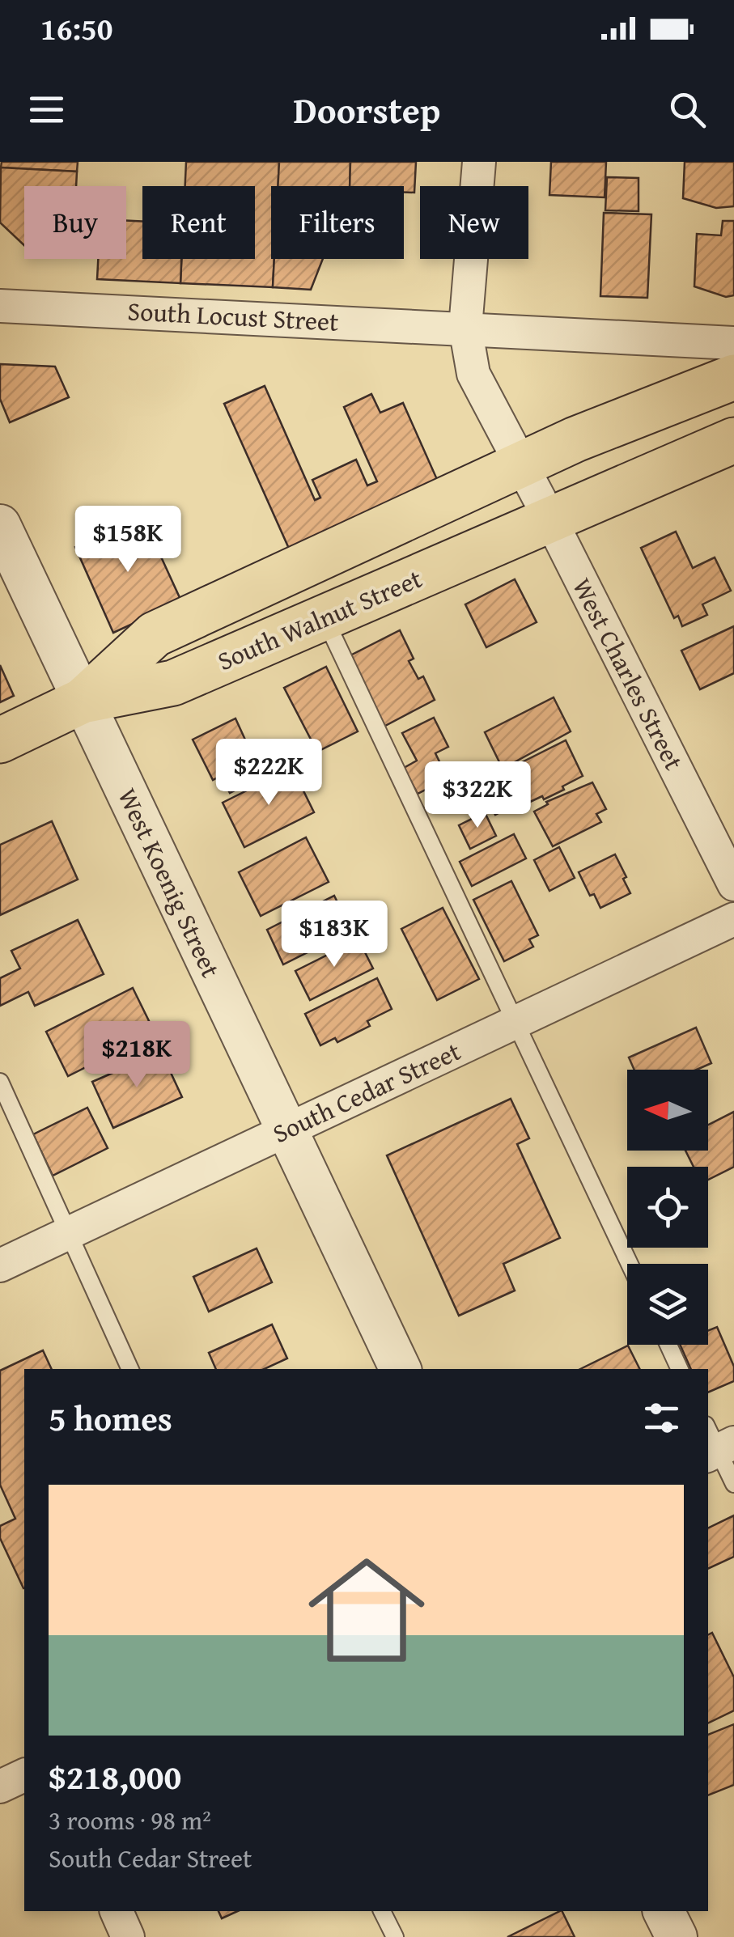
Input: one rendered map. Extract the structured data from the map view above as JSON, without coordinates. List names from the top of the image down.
{
  "streets": {
    "main road": ["South Walnut Street"],
    "street": [
      "South Locust Street",
      "West Charles Street",
      "West Koenig Street",
      "South Cedar Street"
    ]
  },
  "crossings": [
    ["South Locust Street", "West Charles Street"],
    ["South Walnut Street", "West Charles Street"],
    ["South Walnut Street", "West Koenig Street"],
    ["West Koenig Street", "South Cedar Street"]
  ],
  "north": "left",
  "page": {
    "status": "16:50",
    "header": "Doorstep",
    "chip": [
      "Buy",
      "Rent",
      "Filters",
      "New"
    ],
    "price": [
      "$158K",
      "$222K",
      "$322K",
      "$183K",
      "$218K"
    ],
    "heading": "5 homes",
    "list": [
      {
        "name": "$218,000",
        "note": "3 rooms · 98 m² · South Cedar Street"
      }
    ]
  }
}
